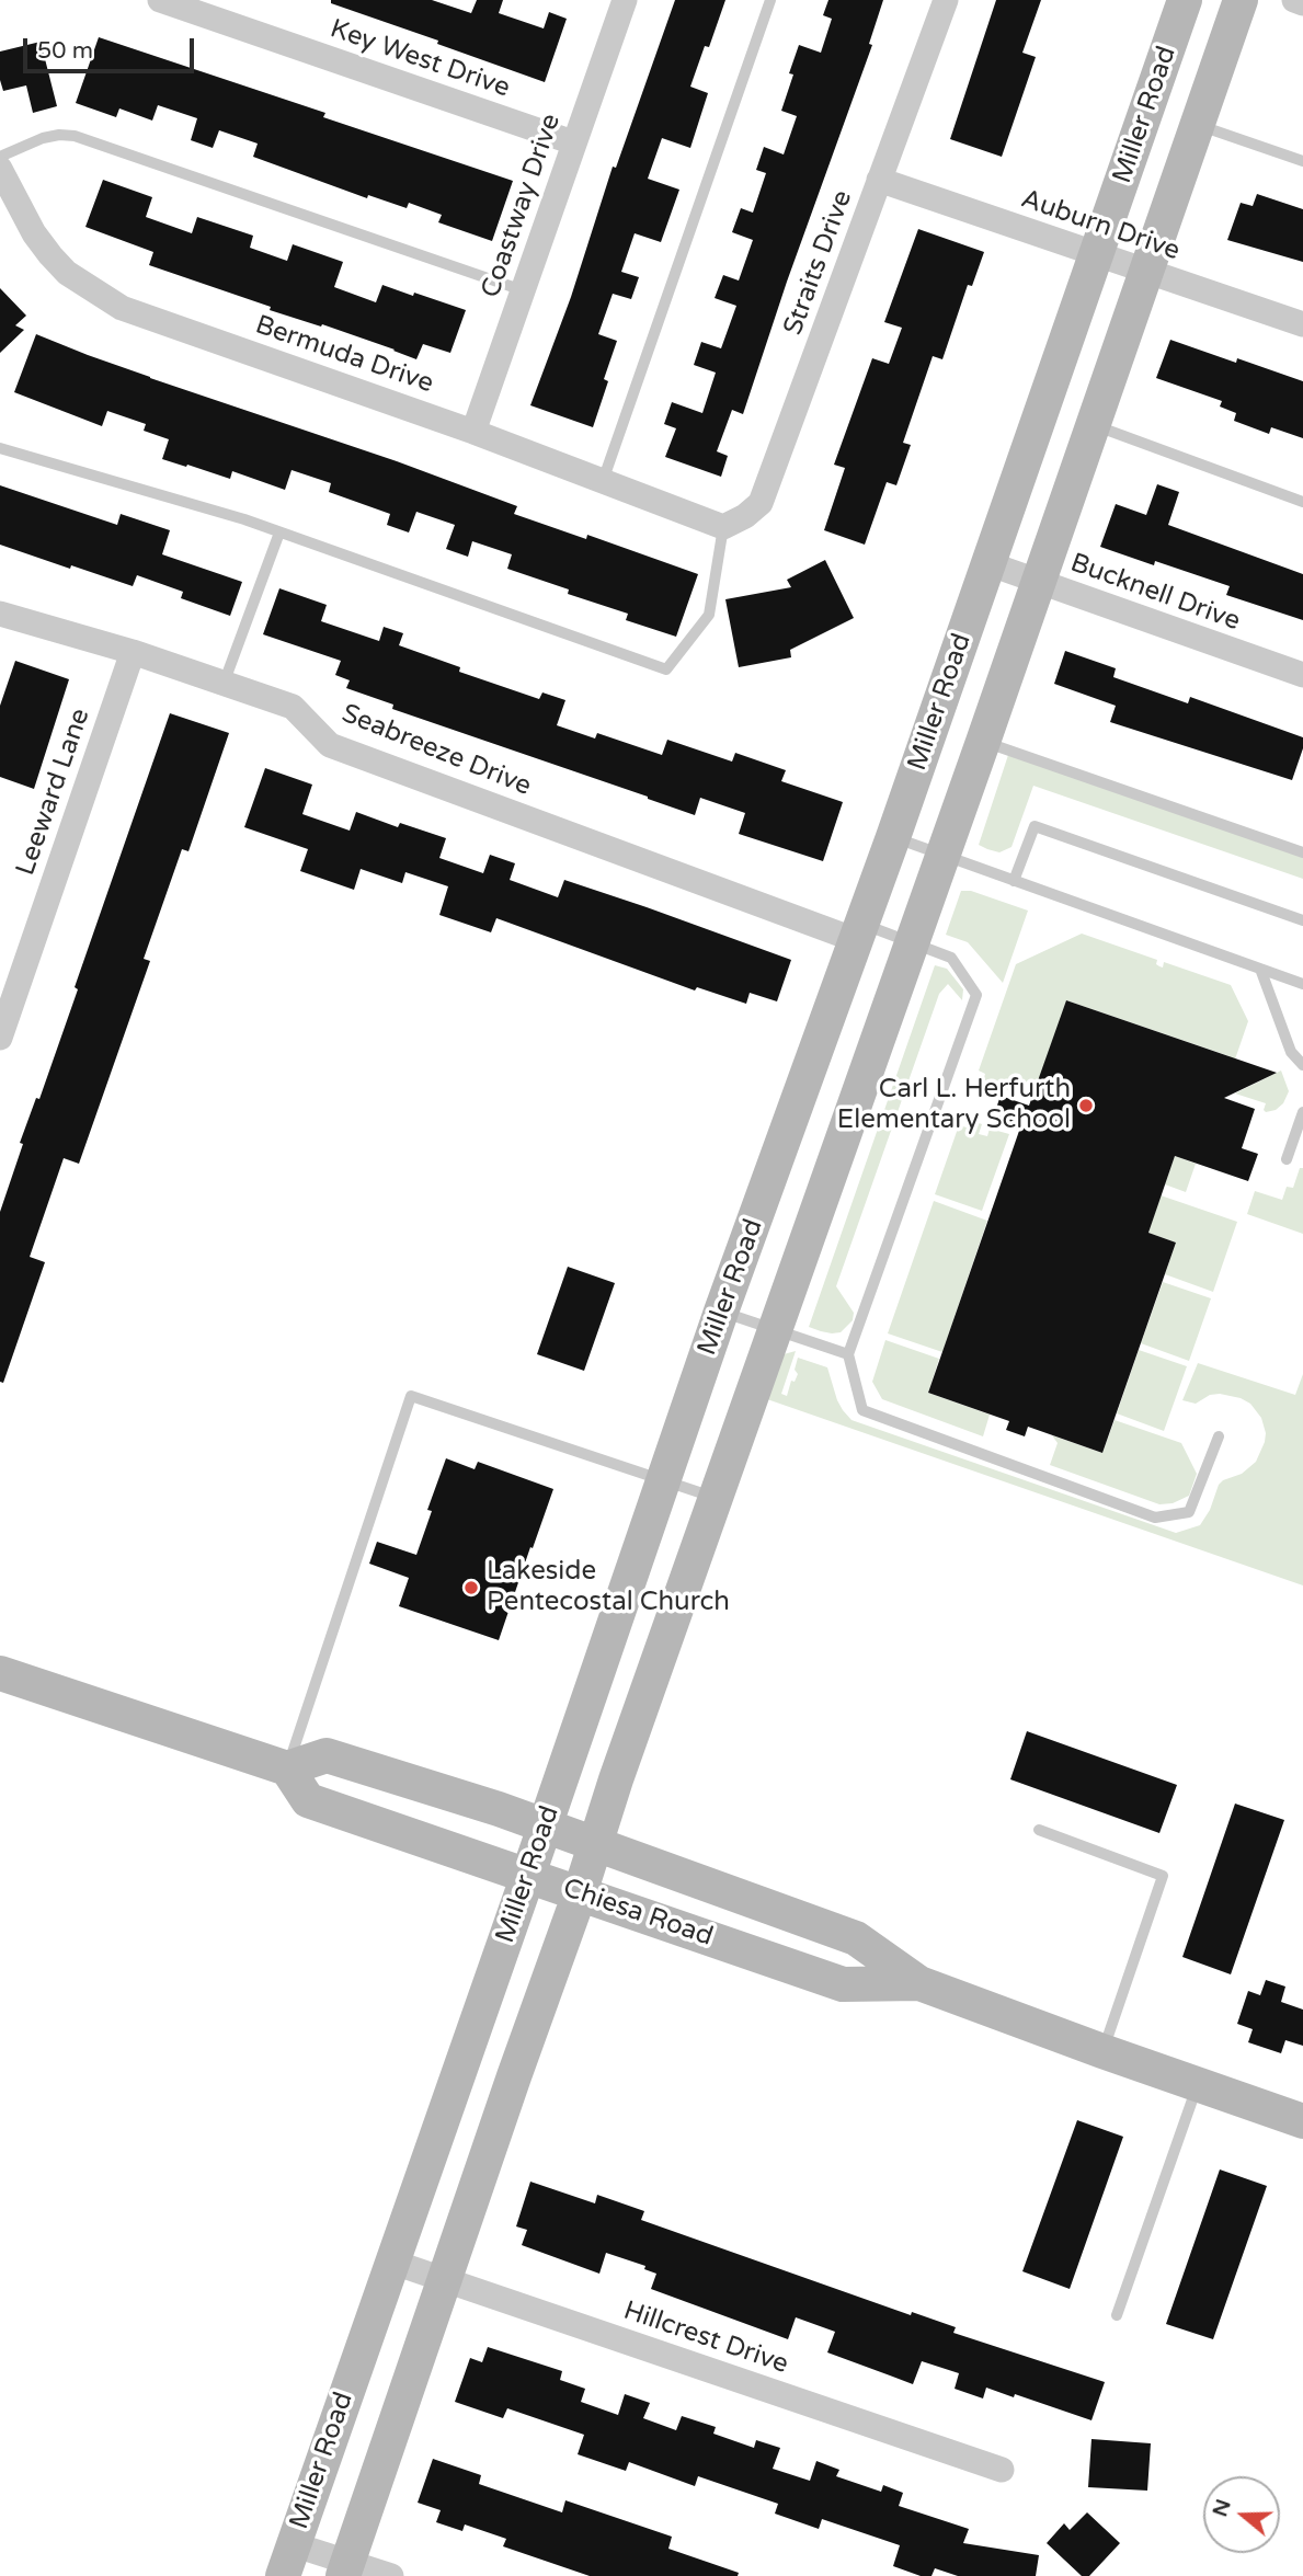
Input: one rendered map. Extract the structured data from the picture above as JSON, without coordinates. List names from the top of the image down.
{
  "streets": {
    "main road": ["Miller Road", "Chiesa Road"],
    "street": [
      "Key West Drive",
      "Coastway Drive",
      "Auburn Drive",
      "Straits Drive",
      "Bermuda Drive",
      "Bucknell Drive",
      "Seabreeze Drive",
      "Leeward Lane",
      "Hillcrest Drive"
    ]
  },
  "crossings": [
    ["Key West Drive", "Coastway Drive"],
    ["Miller Road", "Auburn Drive"],
    ["Miller Road", "Bucknell Drive"],
    ["Miller Road", "Seabreeze Drive"],
    ["Miller Road", "Chiesa Road"],
    ["Miller Road", "Hillcrest Drive"],
    ["Coastway Drive", "Bermuda Drive"],
    ["Auburn Drive", "Straits Drive"],
    ["Straits Drive", "Bermuda Drive"],
    ["Seabreeze Drive", "Leeward Lane"]
  ],
  "places": ["Carl L. Herfurth Elementary School", "Lakeside Pentecostal Church"],
  "scale_bar": "50 m",
  "north": "left"
}
